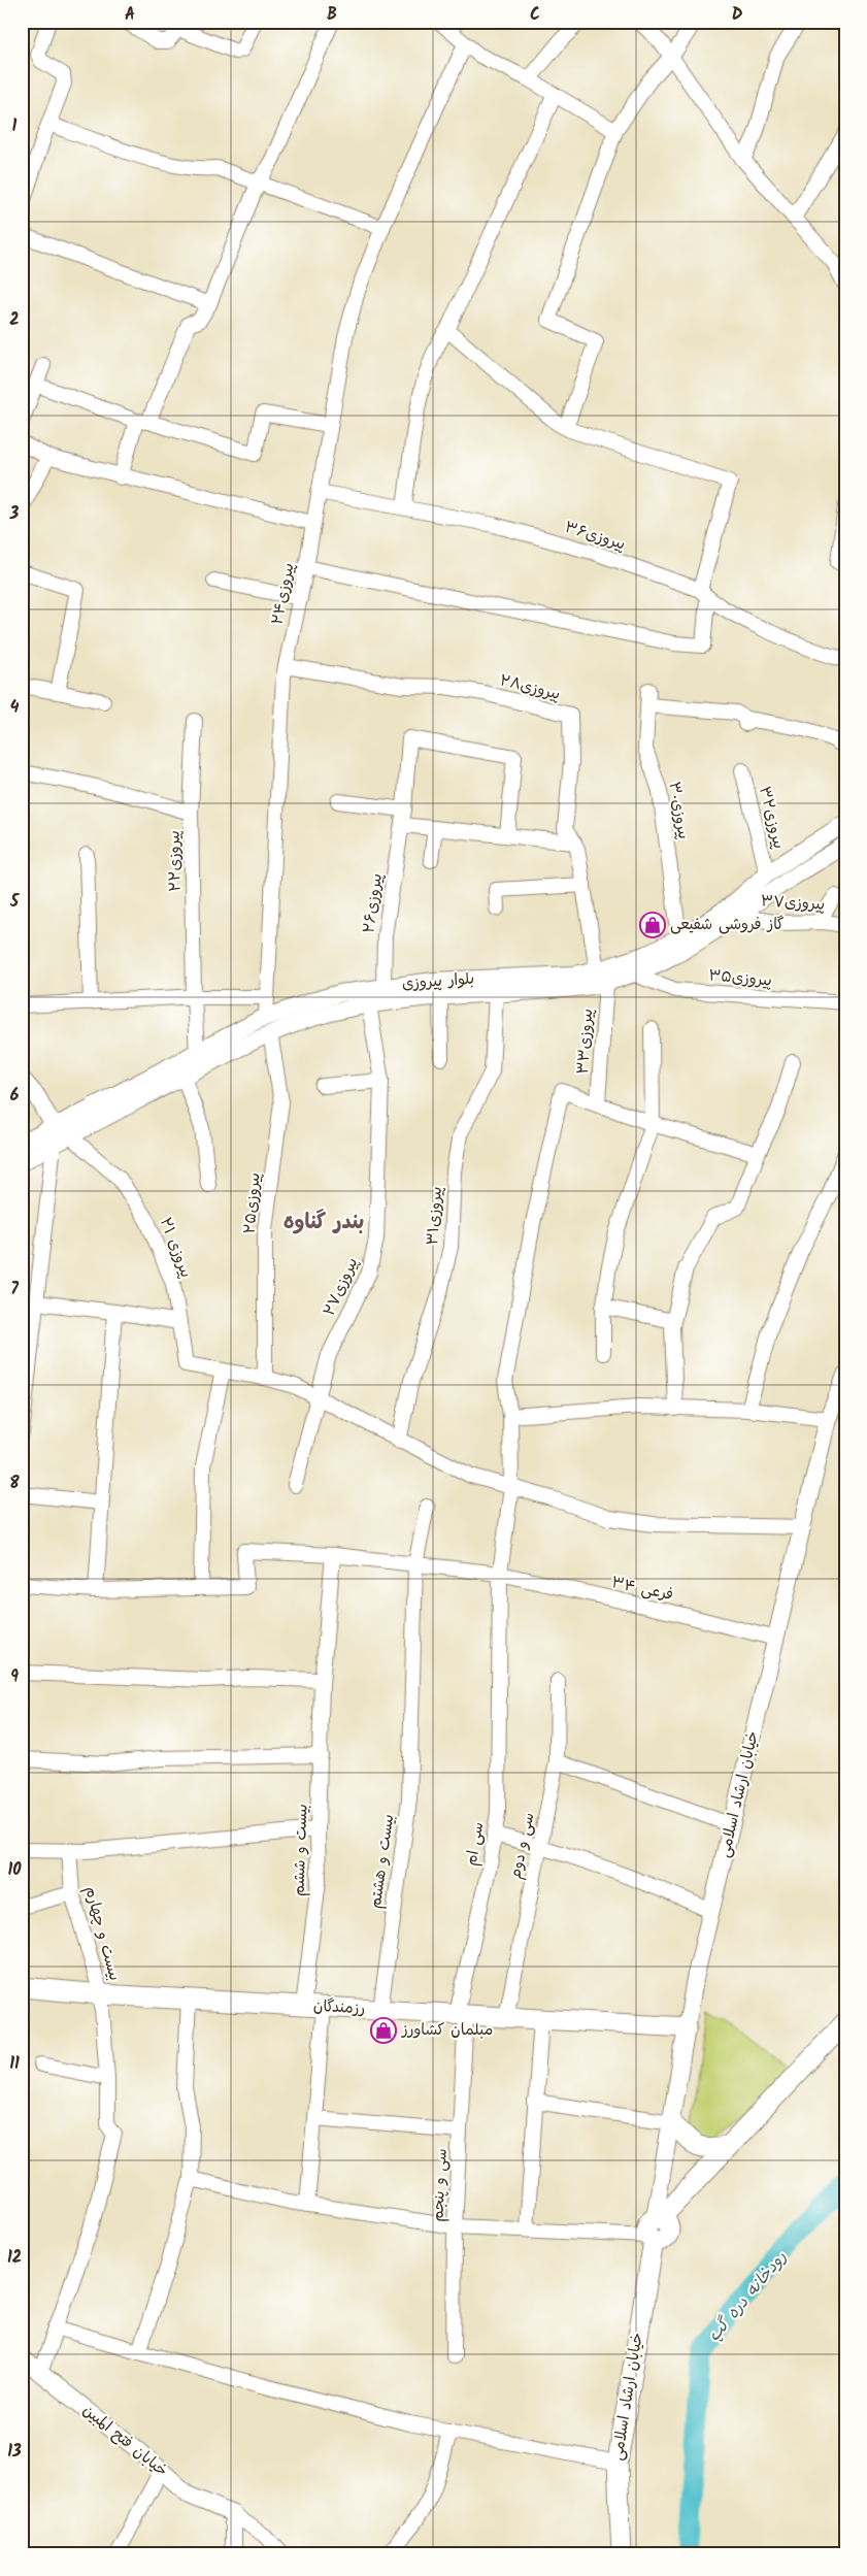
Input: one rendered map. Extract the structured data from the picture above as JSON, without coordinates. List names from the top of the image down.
{
  "streets": {
    "main road": ["خیابان ارشاد اسلامی", "رزمندگان"],
    "street": [
      "پیروزی۳۶",
      "پیروزی۲۴",
      "پیروزی۲۸",
      "پیروزی۳۰",
      "پیروزی۳۲",
      "پیروزی۲۲",
      "پیروزی۲۶",
      "پیروزی۳۷",
      "پیروزی۳۵",
      "بلوار پیروزی",
      "پیروزی۳۳",
      "پیروزی۲۵",
      "پیروزی۳۱",
      "پیروزی ۲۱",
      "پیروزی۲۷",
      "فرعی ۳۴",
      "سی ام",
      "سی و دوم",
      "بیست و ششم",
      "بیست و هشتم",
      "بیست و چهارم",
      "سی و پنجم",
      "خیابان فتح المبین"
    ]
  },
  "crossings": [
    ["پیروزی۳۶", "پیروزی۲۴"],
    ["پیروزی۲۴", "پیروزی۲۸"],
    ["پیروزی۲۴", "بلوار پیروزی"],
    ["پیروزی۲۴", "پیروزی۲۵"],
    ["پیروزی۲۸", "بلوار پیروزی"],
    ["پیروزی۲۸", "پیروزی۳۳"],
    ["پیروزی۳۰", "بلوار پیروزی"],
    ["پیروزی۳۲", "بلوار پیروزی"],
    ["پیروزی۲۲", "بلوار پیروزی"],
    ["پیروزی۲۶", "بلوار پیروزی"],
    ["پیروزی۳۷", "بلوار پیروزی"],
    ["پیروزی۳۵", "بلوار پیروزی"],
    ["بلوار پیروزی", "پیروزی۳۳"],
    ["بلوار پیروزی", "پیروزی۲۵"],
    ["بلوار پیروزی", "پیروزی۳۱"],
    ["بلوار پیروزی", "پیروزی ۲۱"],
    ["بلوار پیروزی", "پیروزی۲۷"],
    ["پیروزی۳۳", "سی ام"],
    ["فرعی ۳۴", "خیابان ارشاد اسلامی"],
    ["فرعی ۳۴", "سی ام"],
    ["فرعی ۳۴", "بیست و ششم"],
    ["فرعی ۳۴", "بیست و هشتم"],
    ["خیابان ارشاد اسلامی", "رزمندگان"],
    ["سی ام", "رزمندگان"],
    ["سی ام", "سی و پنجم"],
    ["سی و دوم", "رزمندگان"],
    ["بیست و ششم", "رزمندگان"],
    ["بیست و هشتم", "رزمندگان"],
    ["بیست و چهارم", "رزمندگان"],
    ["بیست و چهارم", "خیابان فتح المبین"],
    ["رزمندگان", "سی و پنجم"]
  ],
  "districts": ["بندر گناوه"],
  "water": ["رودخانه دره گپ"],
  "places": {
    "shop": ["گاز فروشی شفیعی", "مبلمان کشاورز"]
  },
  "grid": {
    "columns": [
      "A",
      "B",
      "C",
      "D"
    ],
    "rows": [
      "1",
      "2",
      "3",
      "4",
      "5",
      "6",
      "7",
      "8",
      "9",
      "10",
      "11",
      "12",
      "13"
    ]
  }
}
